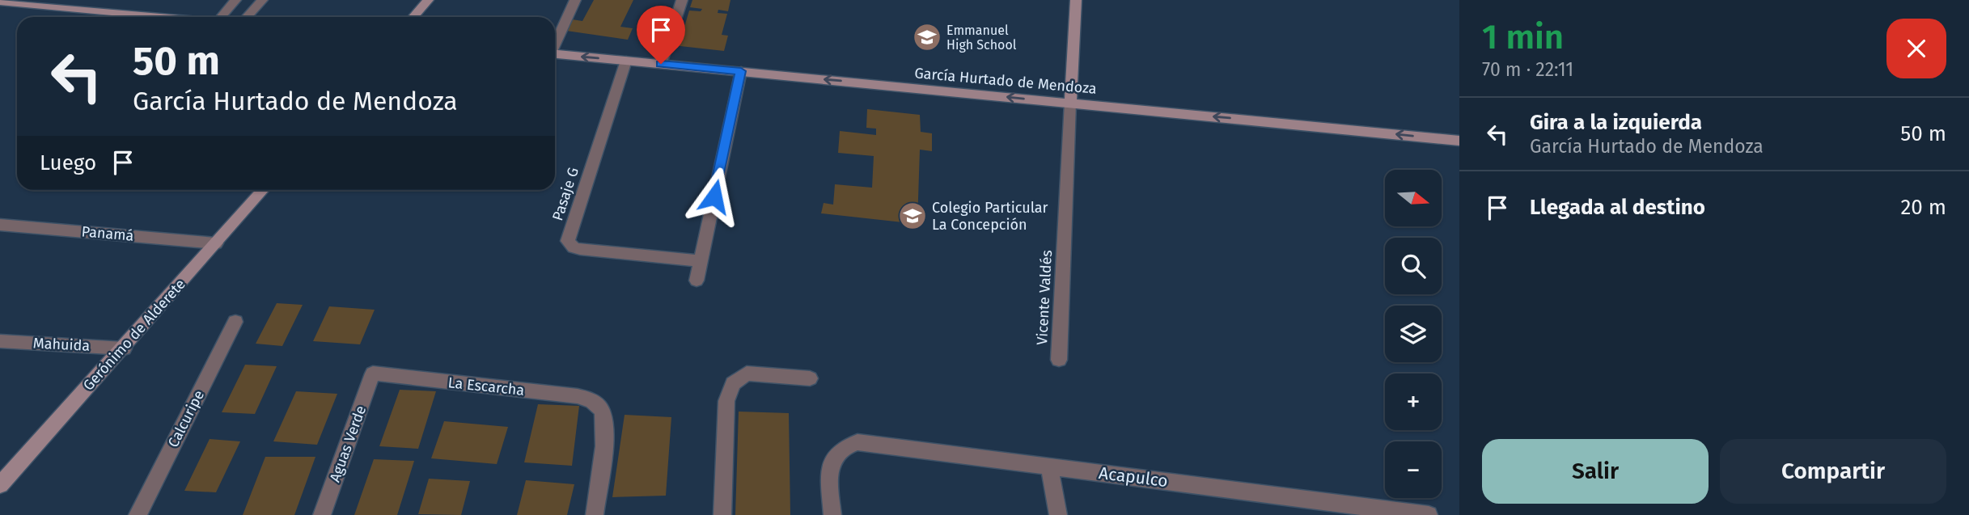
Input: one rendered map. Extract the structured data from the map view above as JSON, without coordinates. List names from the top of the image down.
{
  "streets": {
    "street": [
      "García Hurtado de Mendoza",
      "Pasaje G",
      "Panamá",
      "Vicente Valdés",
      "Gerónimo de Alderete",
      "Mahuida",
      "La Escarcha",
      "Calcuripe",
      "Aguas Verde",
      "Acapulco"
    ]
  },
  "crossings": [
    ["García Hurtado de Mendoza", "Pasaje G"],
    ["García Hurtado de Mendoza", "Vicente Valdés"],
    ["Panamá", "Gerónimo de Alderete"],
    ["Gerónimo de Alderete", "Mahuida"],
    ["La Escarcha", "Aguas Verde"]
  ],
  "one_way": ["García Hurtado de Mendoza"],
  "places": {
    "school or university": ["Emmanuel High School", "Colegio Particular La Concepción"]
  },
  "north": "right",
  "page": {
    "heading": ["1 min", "70 m · 22:11"],
    "turn": ["50 m", "García Hurtado de Mendoza"],
    "list": [
      {
        "name": "Gira a la izquierda",
        "note": "García Hurtado de Mendoza",
        "value": "50 m"
      },
      {
        "name": "Llegada al destino",
        "value": "20 m"
      }
    ],
    "then": "Luego",
    "map_buttons": ["+", "−"],
    "buttons": ["Salir", "Compartir"]
  }
}
